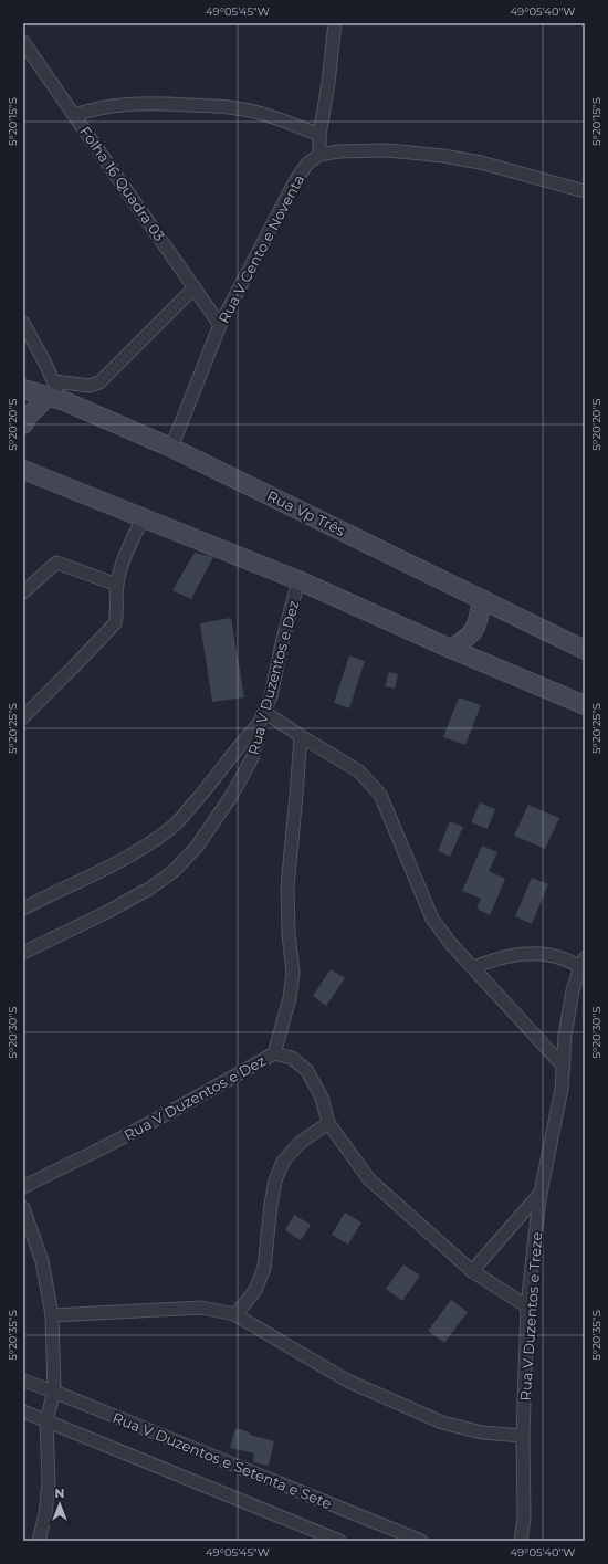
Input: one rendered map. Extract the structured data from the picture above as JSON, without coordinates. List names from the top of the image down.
{
  "streets": {
    "main road": ["Rua Vp Três"],
    "street": [
      "Folha 16 Quadra 03",
      "Rua V Cento e Noventa",
      "Rua V Duzentos e Dez",
      "Rua V Duzentos e Treze",
      "Rua V Duzentos e Setenta e Sete"
    ]
  },
  "crossings": [
    ["Folha 16 Quadra 03", "Rua V Cento e Noventa"],
    ["Rua V Cento e Noventa", "Rua Vp Três"],
    ["Rua V Duzentos e Dez", "Rua V Duzentos e Treze"]
  ],
  "north": "top",
  "coordinates": [
    "49°05'45\"W",
    "49°05'40\"W",
    "5°20'15\"S",
    "5°20'20\"S",
    "5°20'25\"S",
    "5°20'30\"S",
    "5°20'35\"S"
  ]
}
